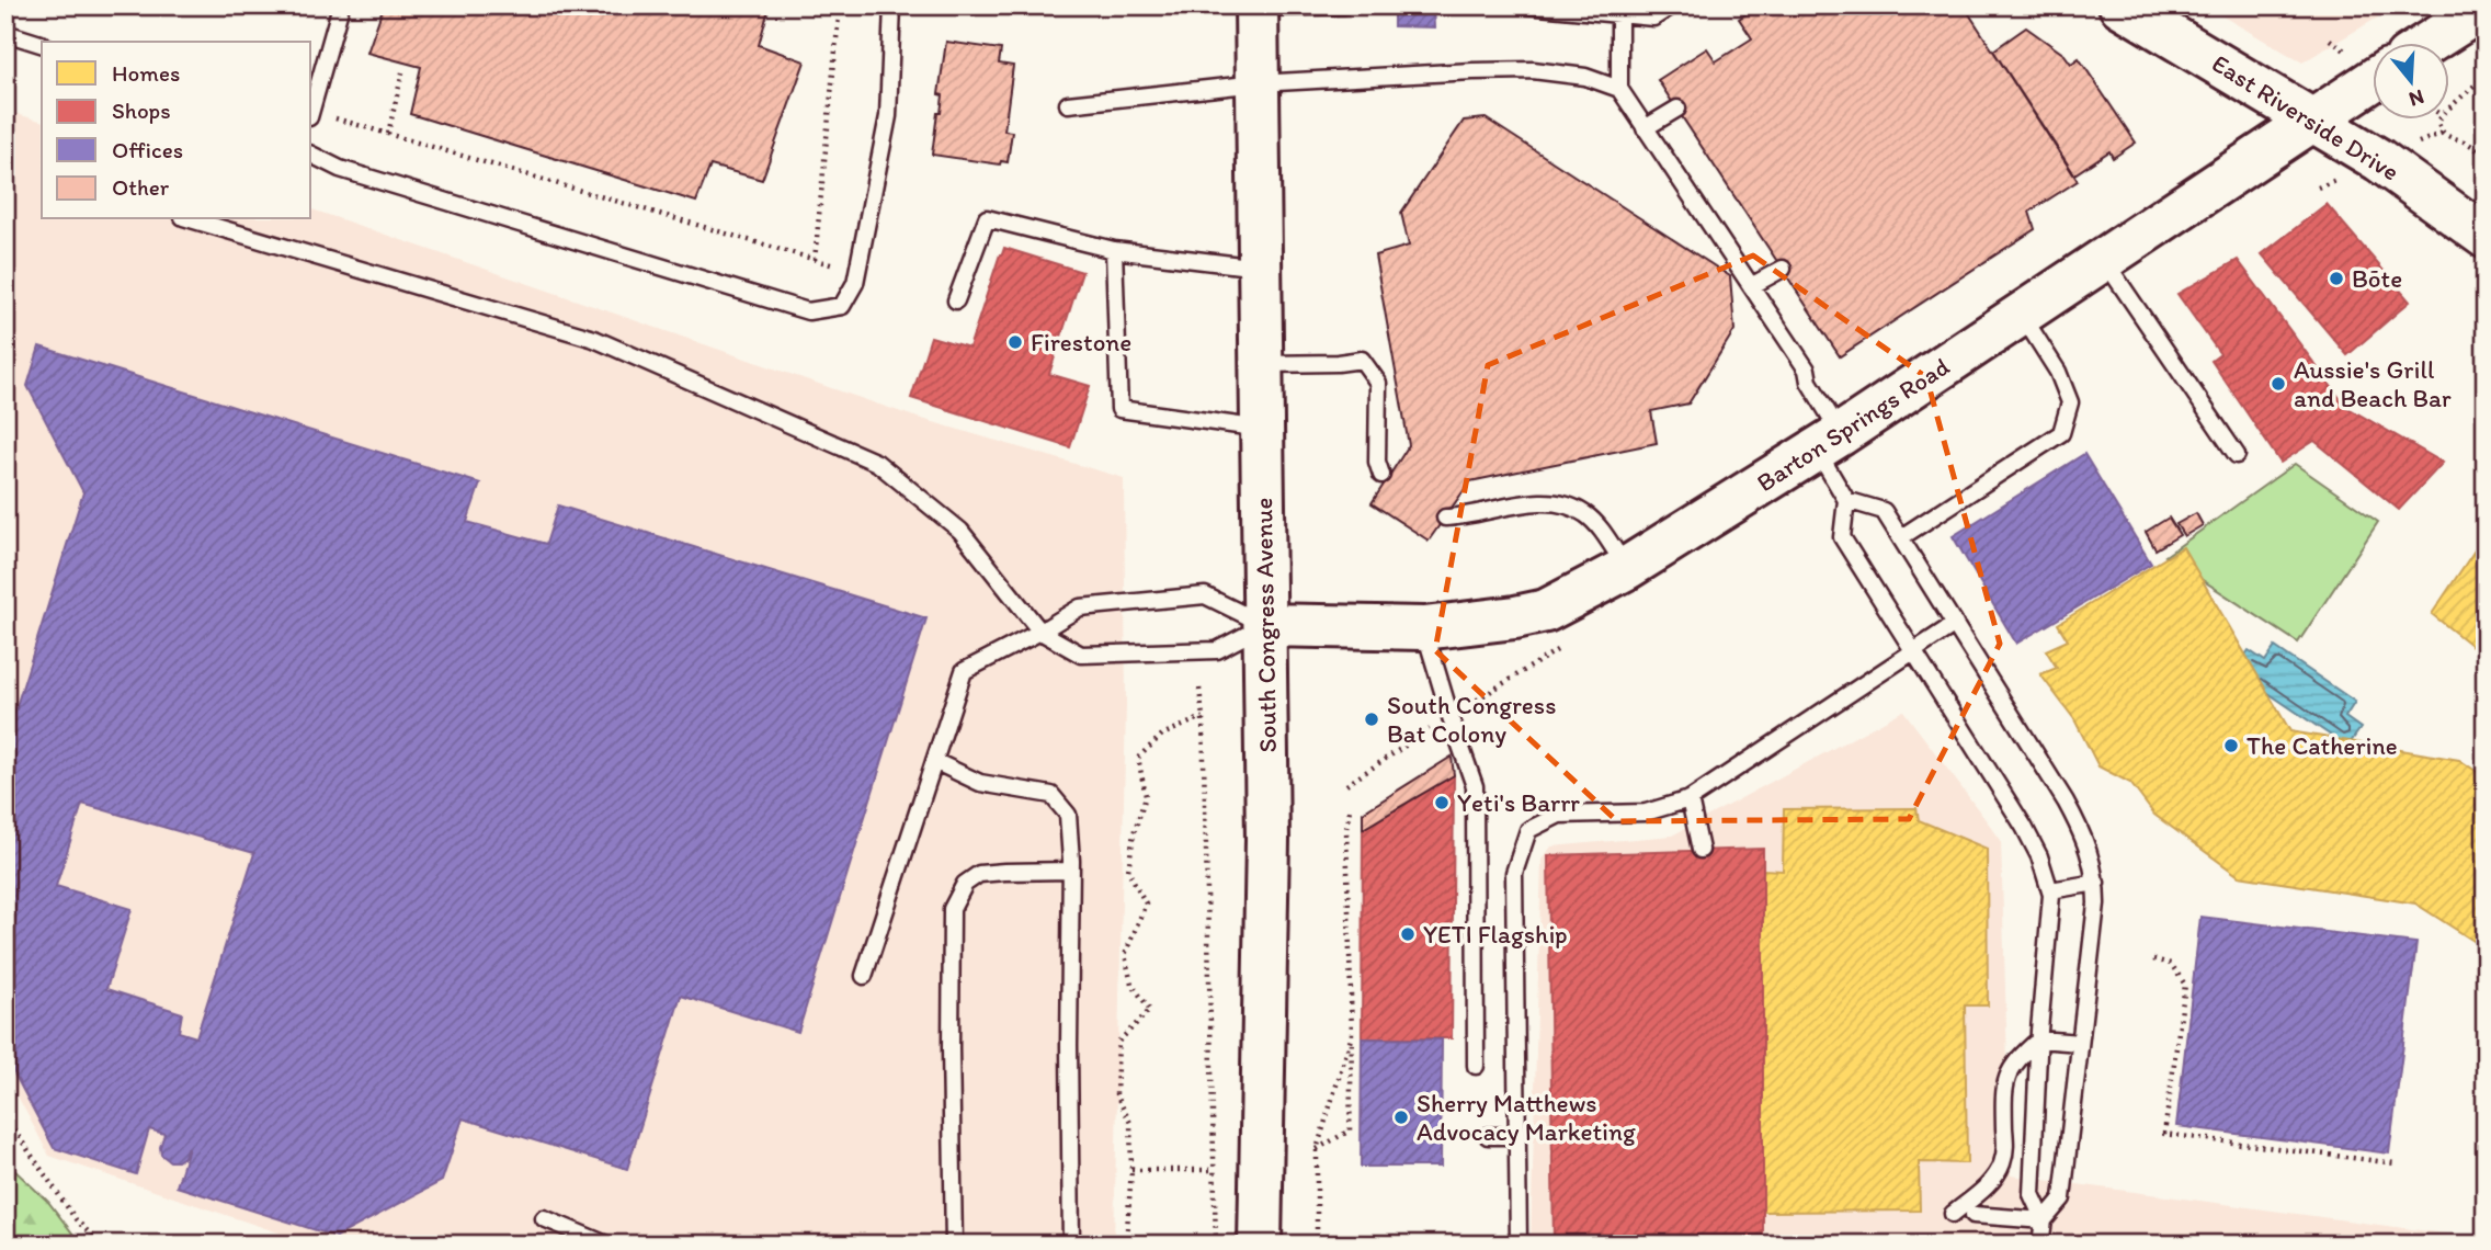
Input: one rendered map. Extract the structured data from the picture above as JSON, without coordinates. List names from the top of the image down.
{
  "streets": {
    "main road": ["East Riverside Drive", "Barton Springs Road", "South Congress Avenue"]
  },
  "crossings": [
    ["East Riverside Drive", "Barton Springs Road"],
    ["Barton Springs Road", "South Congress Avenue"]
  ],
  "places": [
    "Bōte",
    "Firestone",
    "Aussie's Grill and Beach Bar",
    "South Congress Bat Colony",
    "The Catherine",
    "Yeti's Barrr",
    "YETI Flagship",
    "Sherry Matthews Advocacy Marketing"
  ],
  "legend": [
    "Homes",
    "Shops",
    "Offices",
    "Other"
  ],
  "north": "bottom"
}
